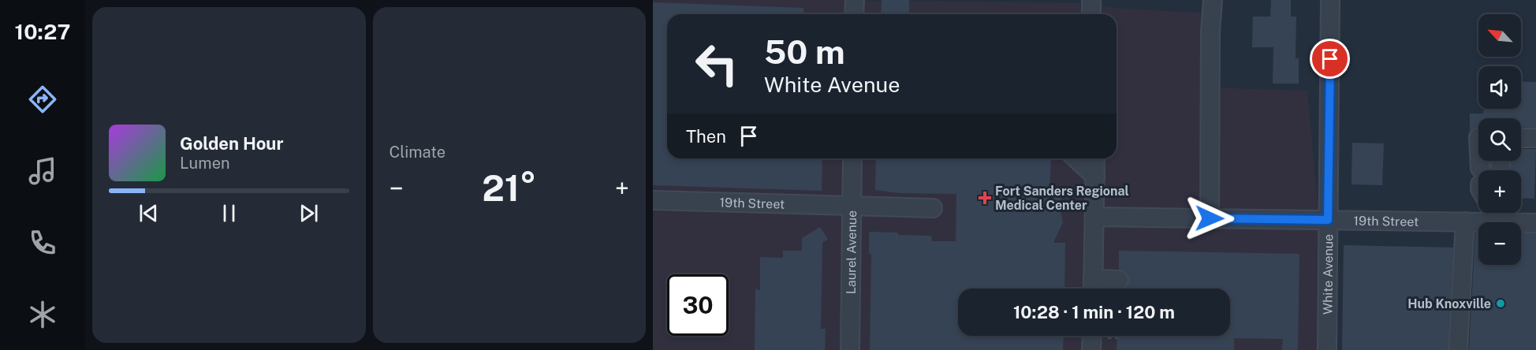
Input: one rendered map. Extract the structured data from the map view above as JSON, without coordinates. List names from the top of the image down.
{
  "streets": {
    "street": ["19th Street", "Laurel Avenue", "White Avenue"]
  },
  "crossings": [
    ["19th Street", "Laurel Avenue"],
    ["19th Street", "White Avenue"]
  ],
  "places": {
    "health": ["Fort Sanders Regional Medical Center"],
    "other": ["Hub Knoxville"]
  },
  "north": "top left",
  "page": {
    "tabs": "10:27",
    "tile": "Climate",
    "map_buttons": ["+", "−"],
    "turn": ["50 m", "White Avenue"],
    "then": "Then",
    "song": ["Golden Hour", "Lumen"],
    "heat": ["−", "21°", "+"],
    "limit": "30",
    "trip": "10:28 · 1 min · 120 m"
  }
}
